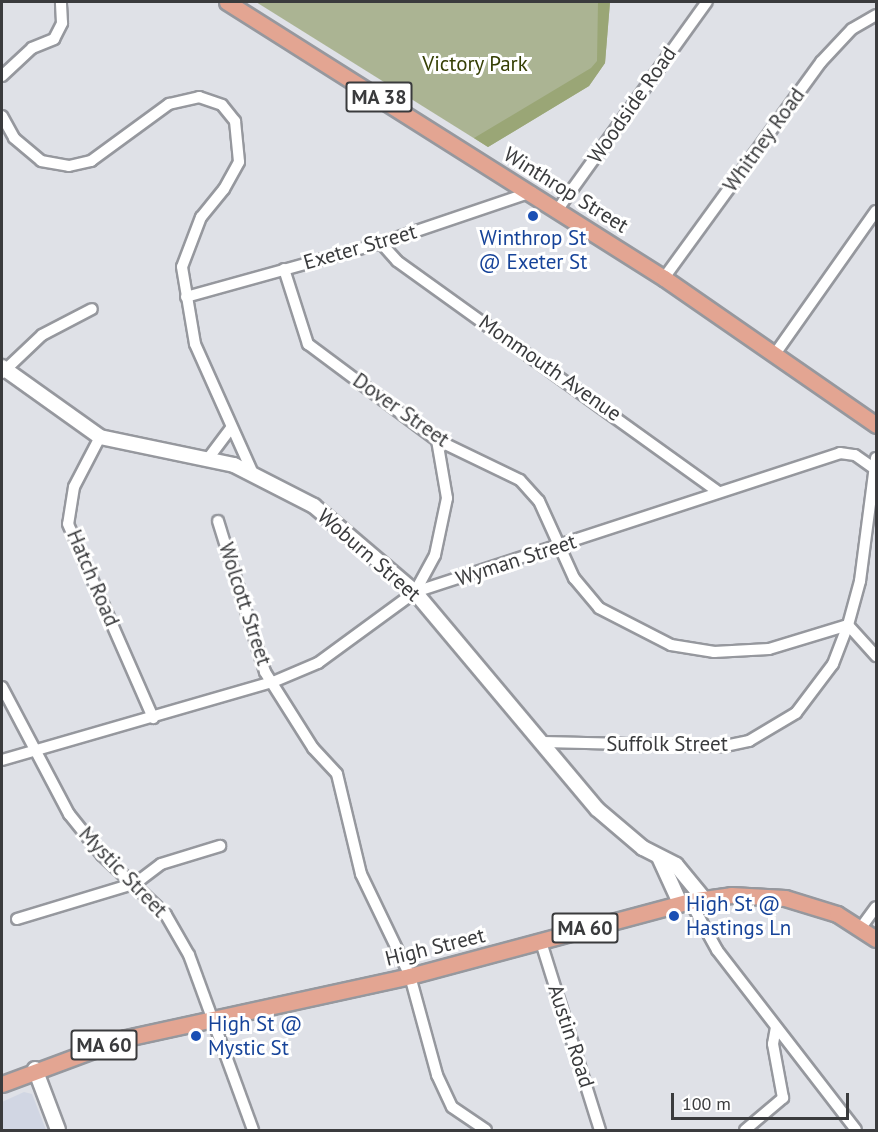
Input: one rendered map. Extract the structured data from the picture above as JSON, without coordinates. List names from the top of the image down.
{
  "streets": {
    "main road": [
      "MA 38",
      "Winthrop Street",
      "MA 60",
      "High Street"
    ],
    "street": [
      "Woodside Road",
      "Whitney Road",
      "Exeter Street",
      "Monmouth Avenue",
      "Dover Street",
      "Woburn Street",
      "Wyman Street",
      "Hatch Road",
      "Wolcott Street",
      "Suffolk Street",
      "Mystic Street",
      "Austin Road"
    ]
  },
  "crossings": [
    ["Woodside Road", "Winthrop Street"],
    ["Whitney Road", "Winthrop Street"],
    ["Winthrop Street", "Exeter Street"],
    ["Exeter Street", "Monmouth Avenue"],
    ["Exeter Street", "Dover Street"],
    ["Monmouth Avenue", "Wyman Street"],
    ["Dover Street", "Wyman Street"],
    ["Dover Street", "Suffolk Street"],
    ["Woburn Street", "Wyman Street"],
    ["Woburn Street", "Hatch Road"],
    ["Woburn Street", "Suffolk Street"],
    ["Woburn Street", "High Street"],
    ["Wyman Street", "Hatch Road"],
    ["Wyman Street", "Wolcott Street"],
    ["Wyman Street", "Suffolk Street"],
    ["Wyman Street", "Mystic Street"],
    ["Wolcott Street", "High Street"],
    ["Mystic Street", "High Street"],
    ["High Street", "Austin Road"]
  ],
  "parks": ["Victory Park"],
  "places": ["Winthrop St @ Exeter St", "High St @ Hastings Ln", "High St @ Mystic St"],
  "scale_bar": "100 m"
}
